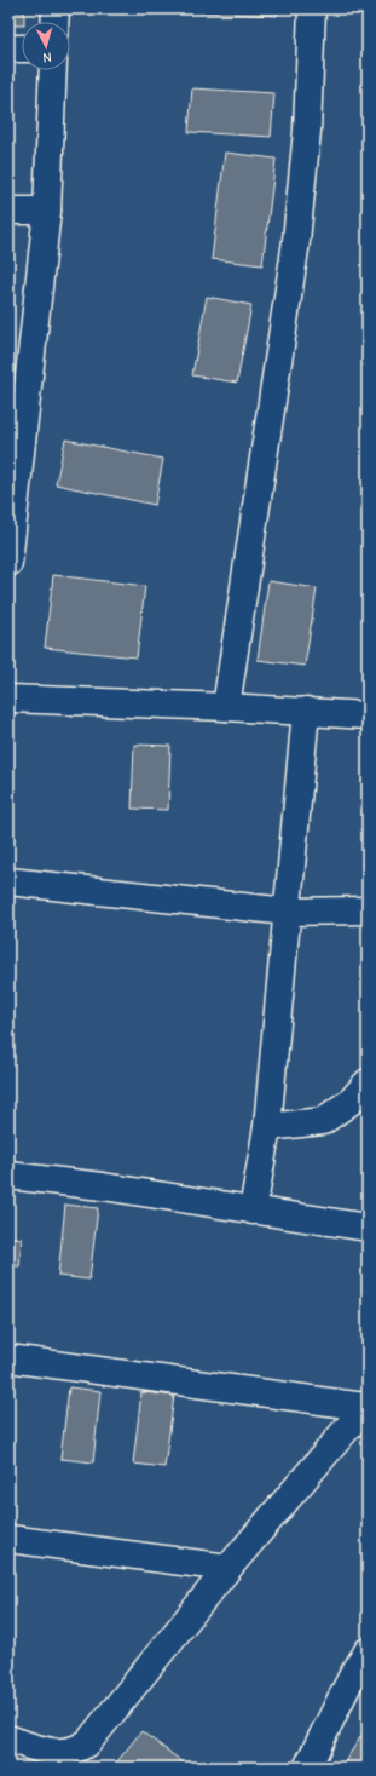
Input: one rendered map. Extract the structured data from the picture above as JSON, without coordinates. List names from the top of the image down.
{
  "north": "bottom"
}
